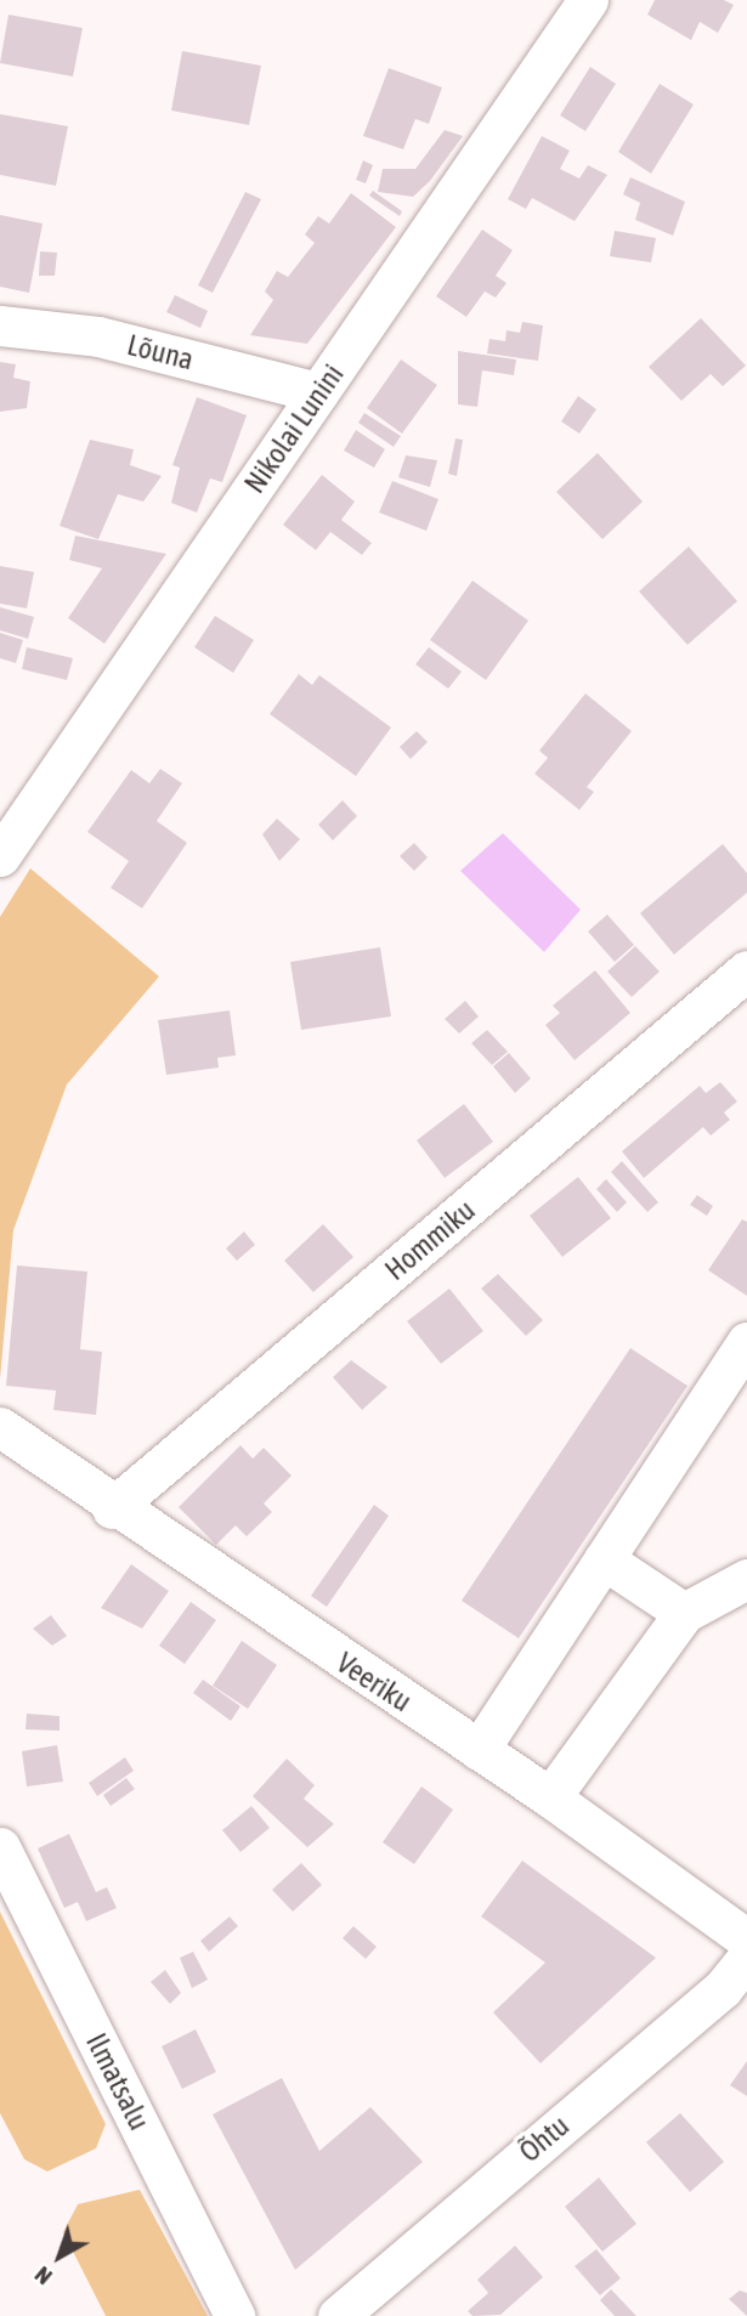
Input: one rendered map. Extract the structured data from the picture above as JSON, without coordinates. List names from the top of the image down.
{
  "streets": {
    "street": [
      "Lõuna",
      "Nikolai Lunini",
      "Hommiku",
      "Veeriku",
      "Ilmatsalu",
      "Õhtu"
    ]
  },
  "crossings": [
    ["Lõuna", "Nikolai Lunini"],
    ["Hommiku", "Veeriku"]
  ],
  "north": "bottom left"
}
